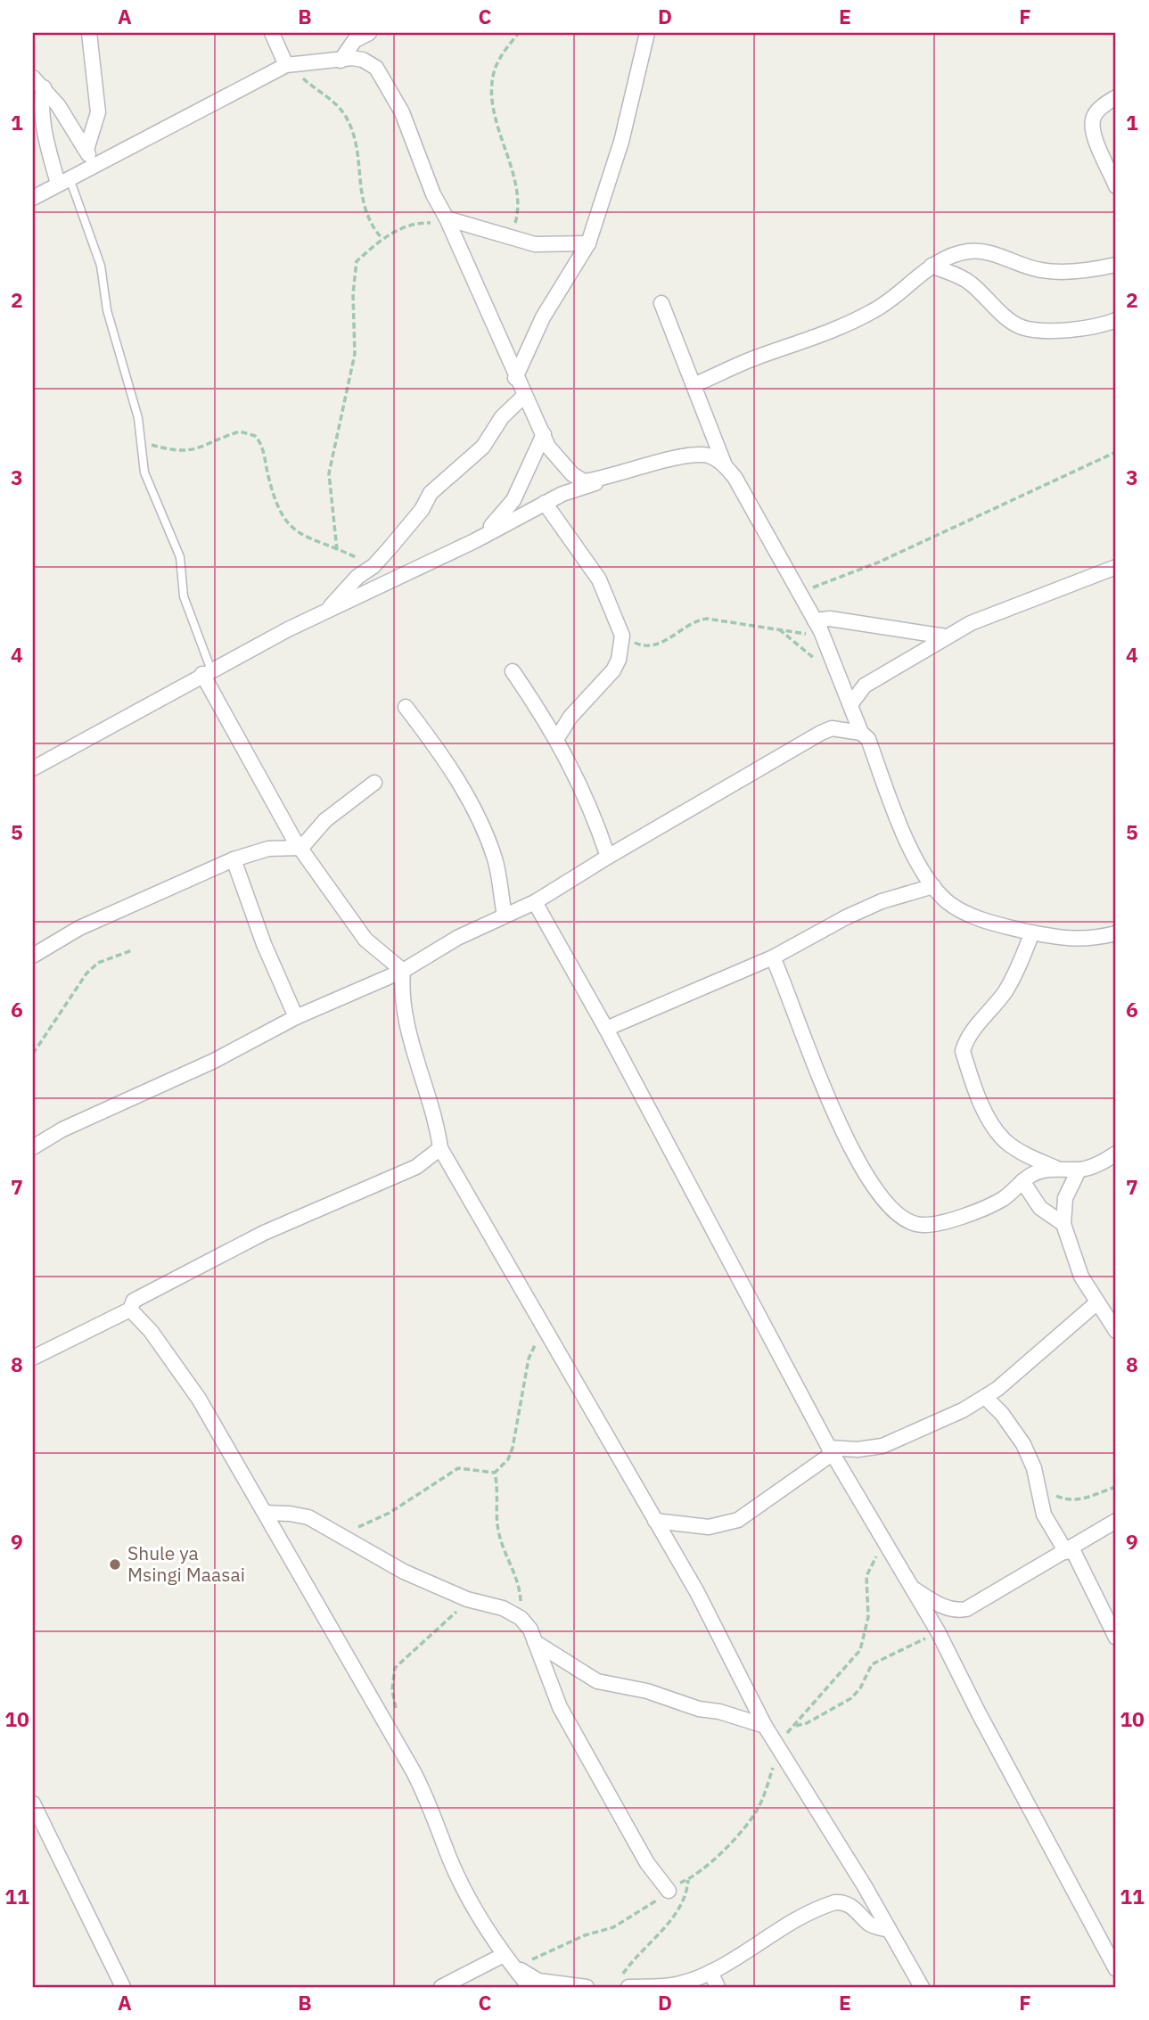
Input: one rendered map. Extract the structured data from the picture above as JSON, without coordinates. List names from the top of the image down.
{
  "places": ["Shule ya Msingi Maasai"],
  "grid": {
    "columns": [
      "A",
      "B",
      "C",
      "D",
      "E",
      "F"
    ],
    "rows": [
      "1",
      "2",
      "3",
      "4",
      "5",
      "6",
      "7",
      "8",
      "9",
      "10",
      "11"
    ]
  }
}
